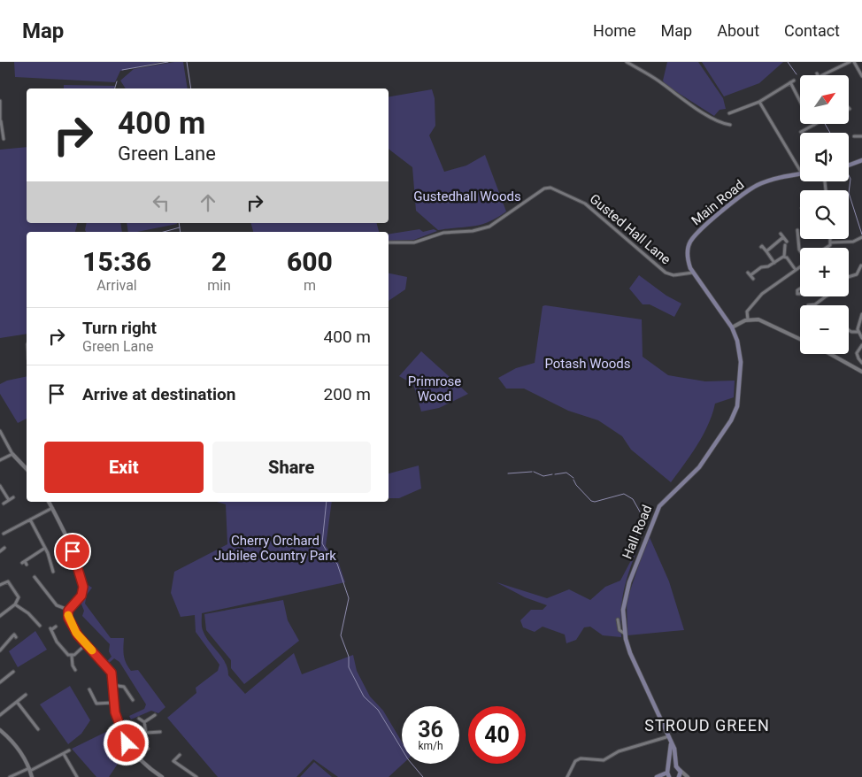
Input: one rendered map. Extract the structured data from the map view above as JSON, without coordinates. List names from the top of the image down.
{
  "streets": {
    "main road": ["Main Road", "Hall Road"],
    "street": ["Gusted Hall Lane"]
  },
  "crossings": [
    ["Main Road", "Gusted Hall Lane"],
    ["Main Road", "Hall Road"]
  ],
  "districts": ["STROUD GREEN"],
  "parks": [
    "Gustedhall Woods",
    "Potash Woods",
    "Primrose Wood",
    "Cherry Orchard Jubilee Country Park"
  ],
  "north": "top right",
  "page": {
    "header": "Map",
    "nav": [
      "Home",
      "Map",
      "About",
      "Contact"
    ],
    "map_buttons": ["+", "−"],
    "turn": ["400 m", "Green Lane"],
    "eta": [
      "15:36",
      "Arrival",
      "2",
      "min",
      "600",
      "m"
    ],
    "list": [
      {
        "name": "Turn right",
        "note": "Green Lane",
        "value": "400 m"
      },
      {
        "name": "Arrive at destination",
        "value": "200 m"
      }
    ],
    "buttons": ["Exit", "Share"],
    "speed": "36 km/h",
    "limit": "40"
  }
}
